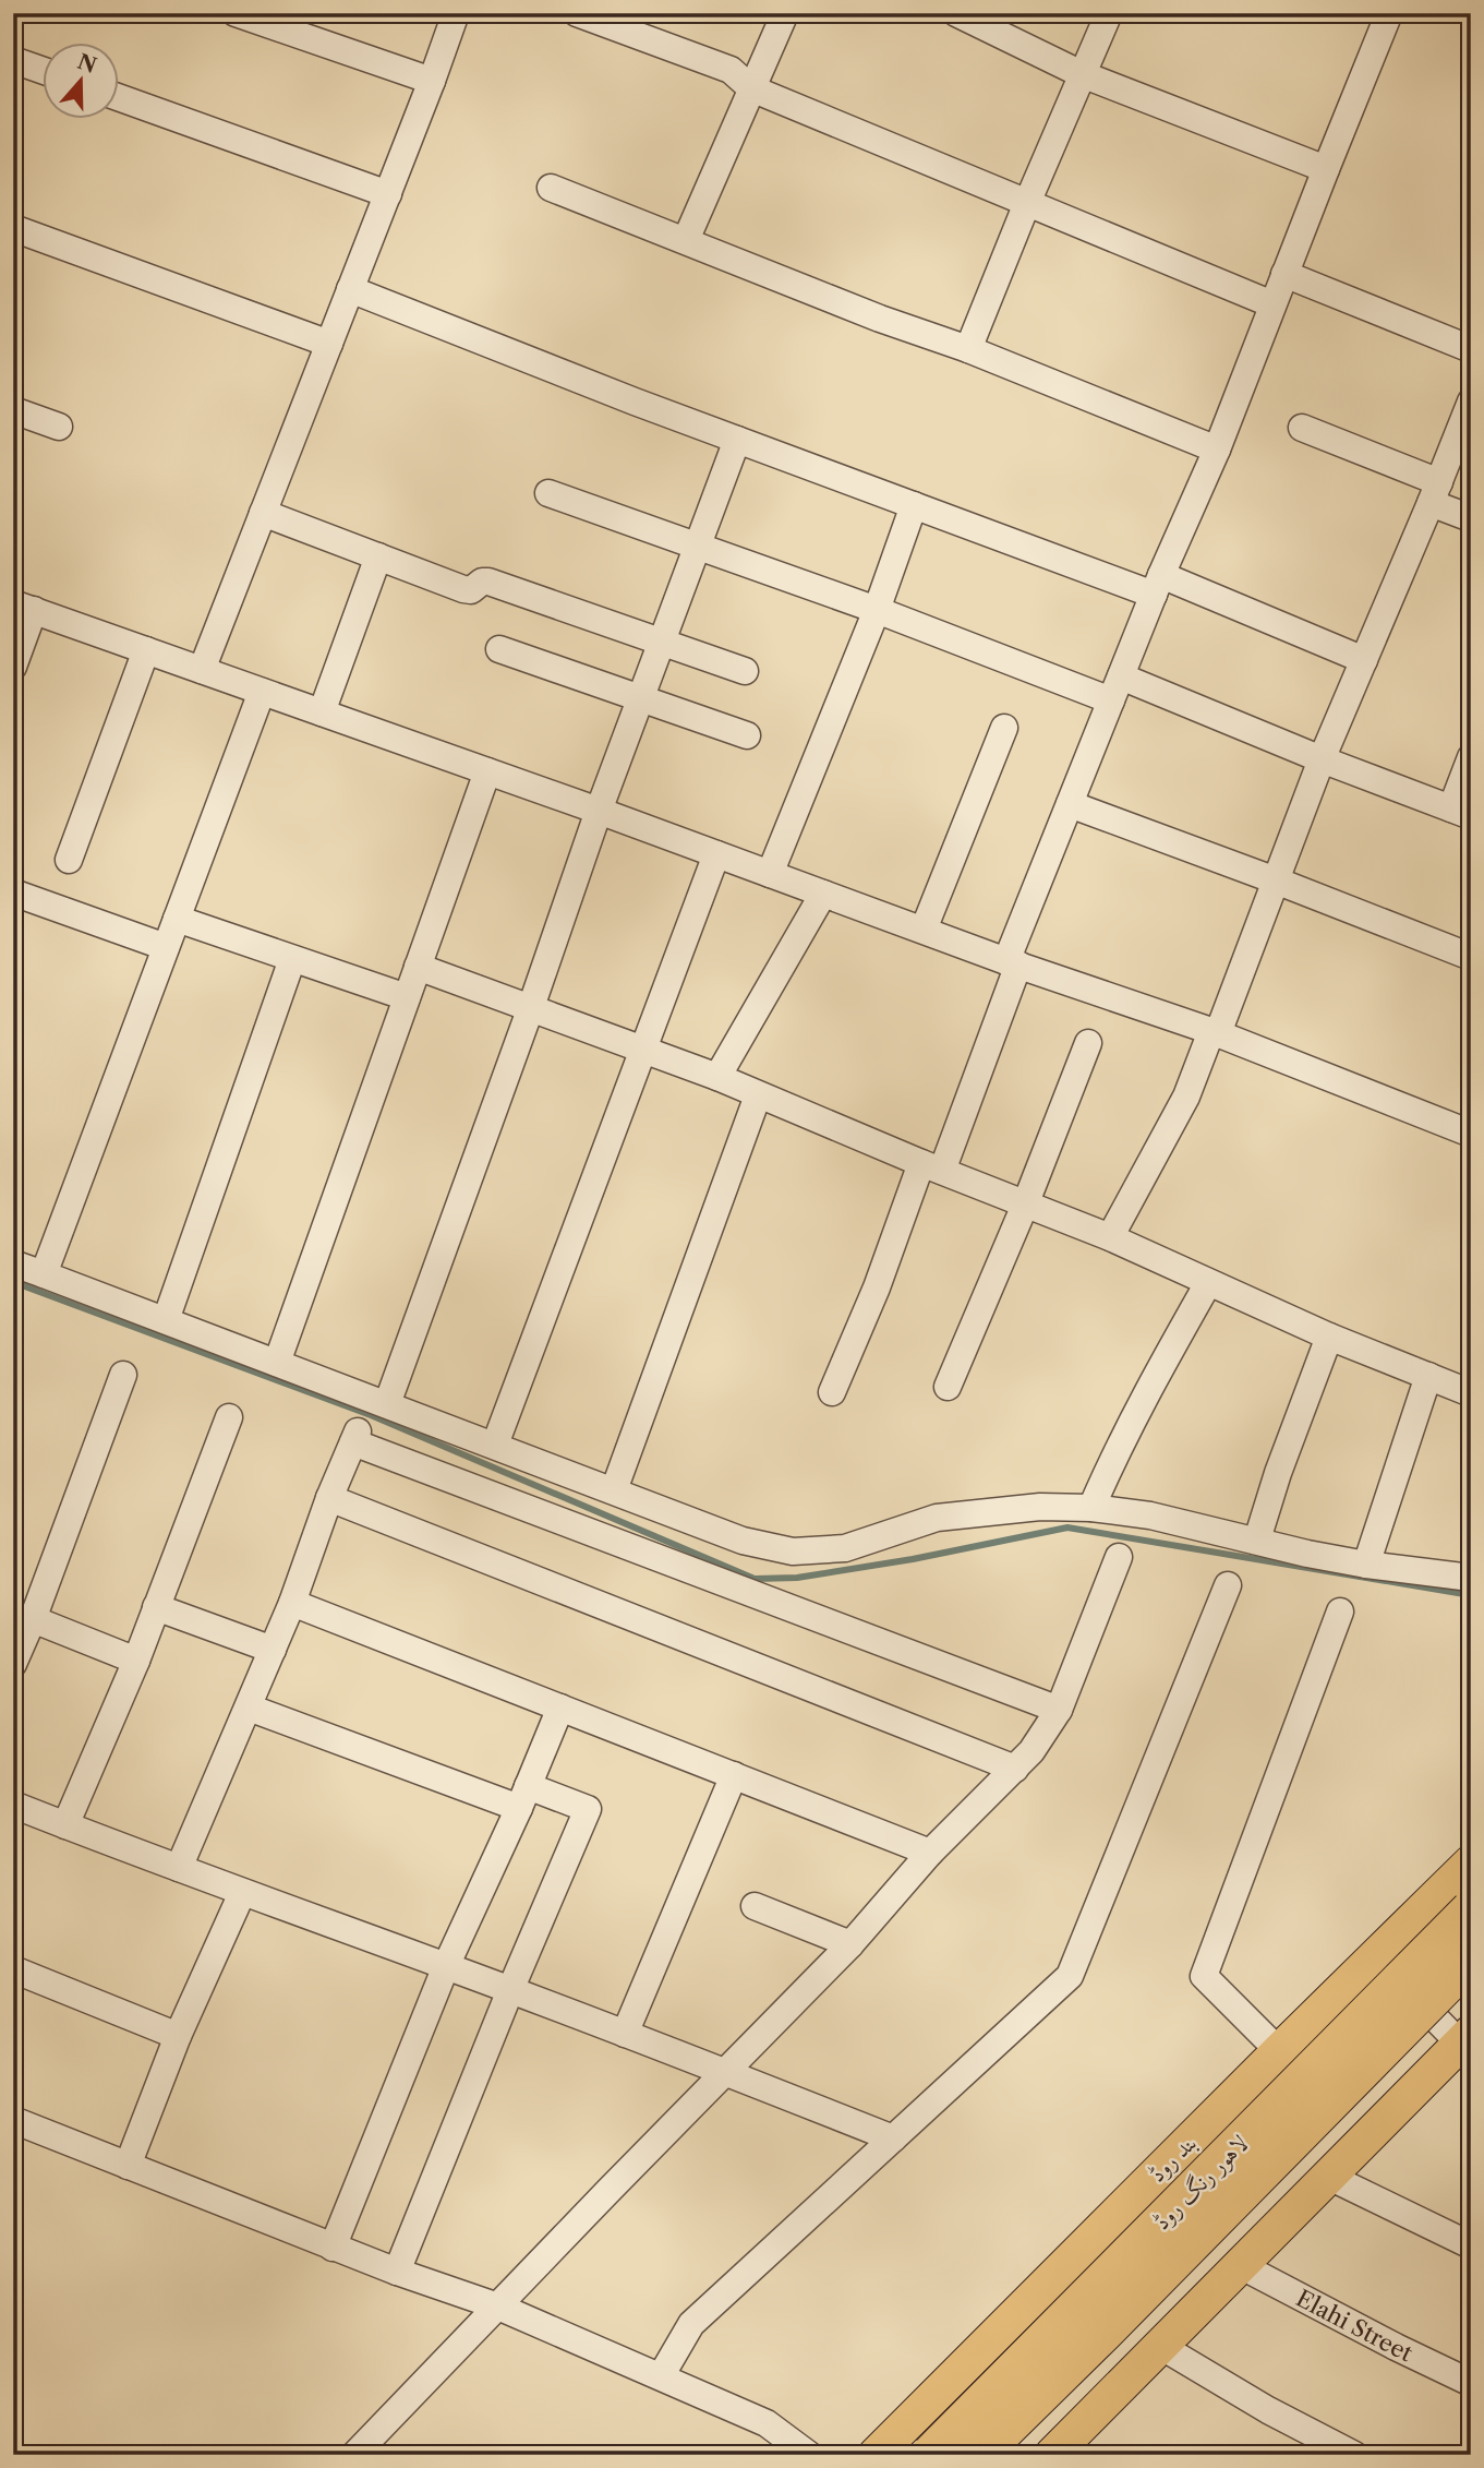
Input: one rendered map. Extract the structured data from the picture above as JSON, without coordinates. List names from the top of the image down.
{
  "streets": {
    "highway": ["لاہور رنگ روڈ"],
    "main road": ["بند روڈ"],
    "street": ["Elahi Street"]
  },
  "north": "top"
}
